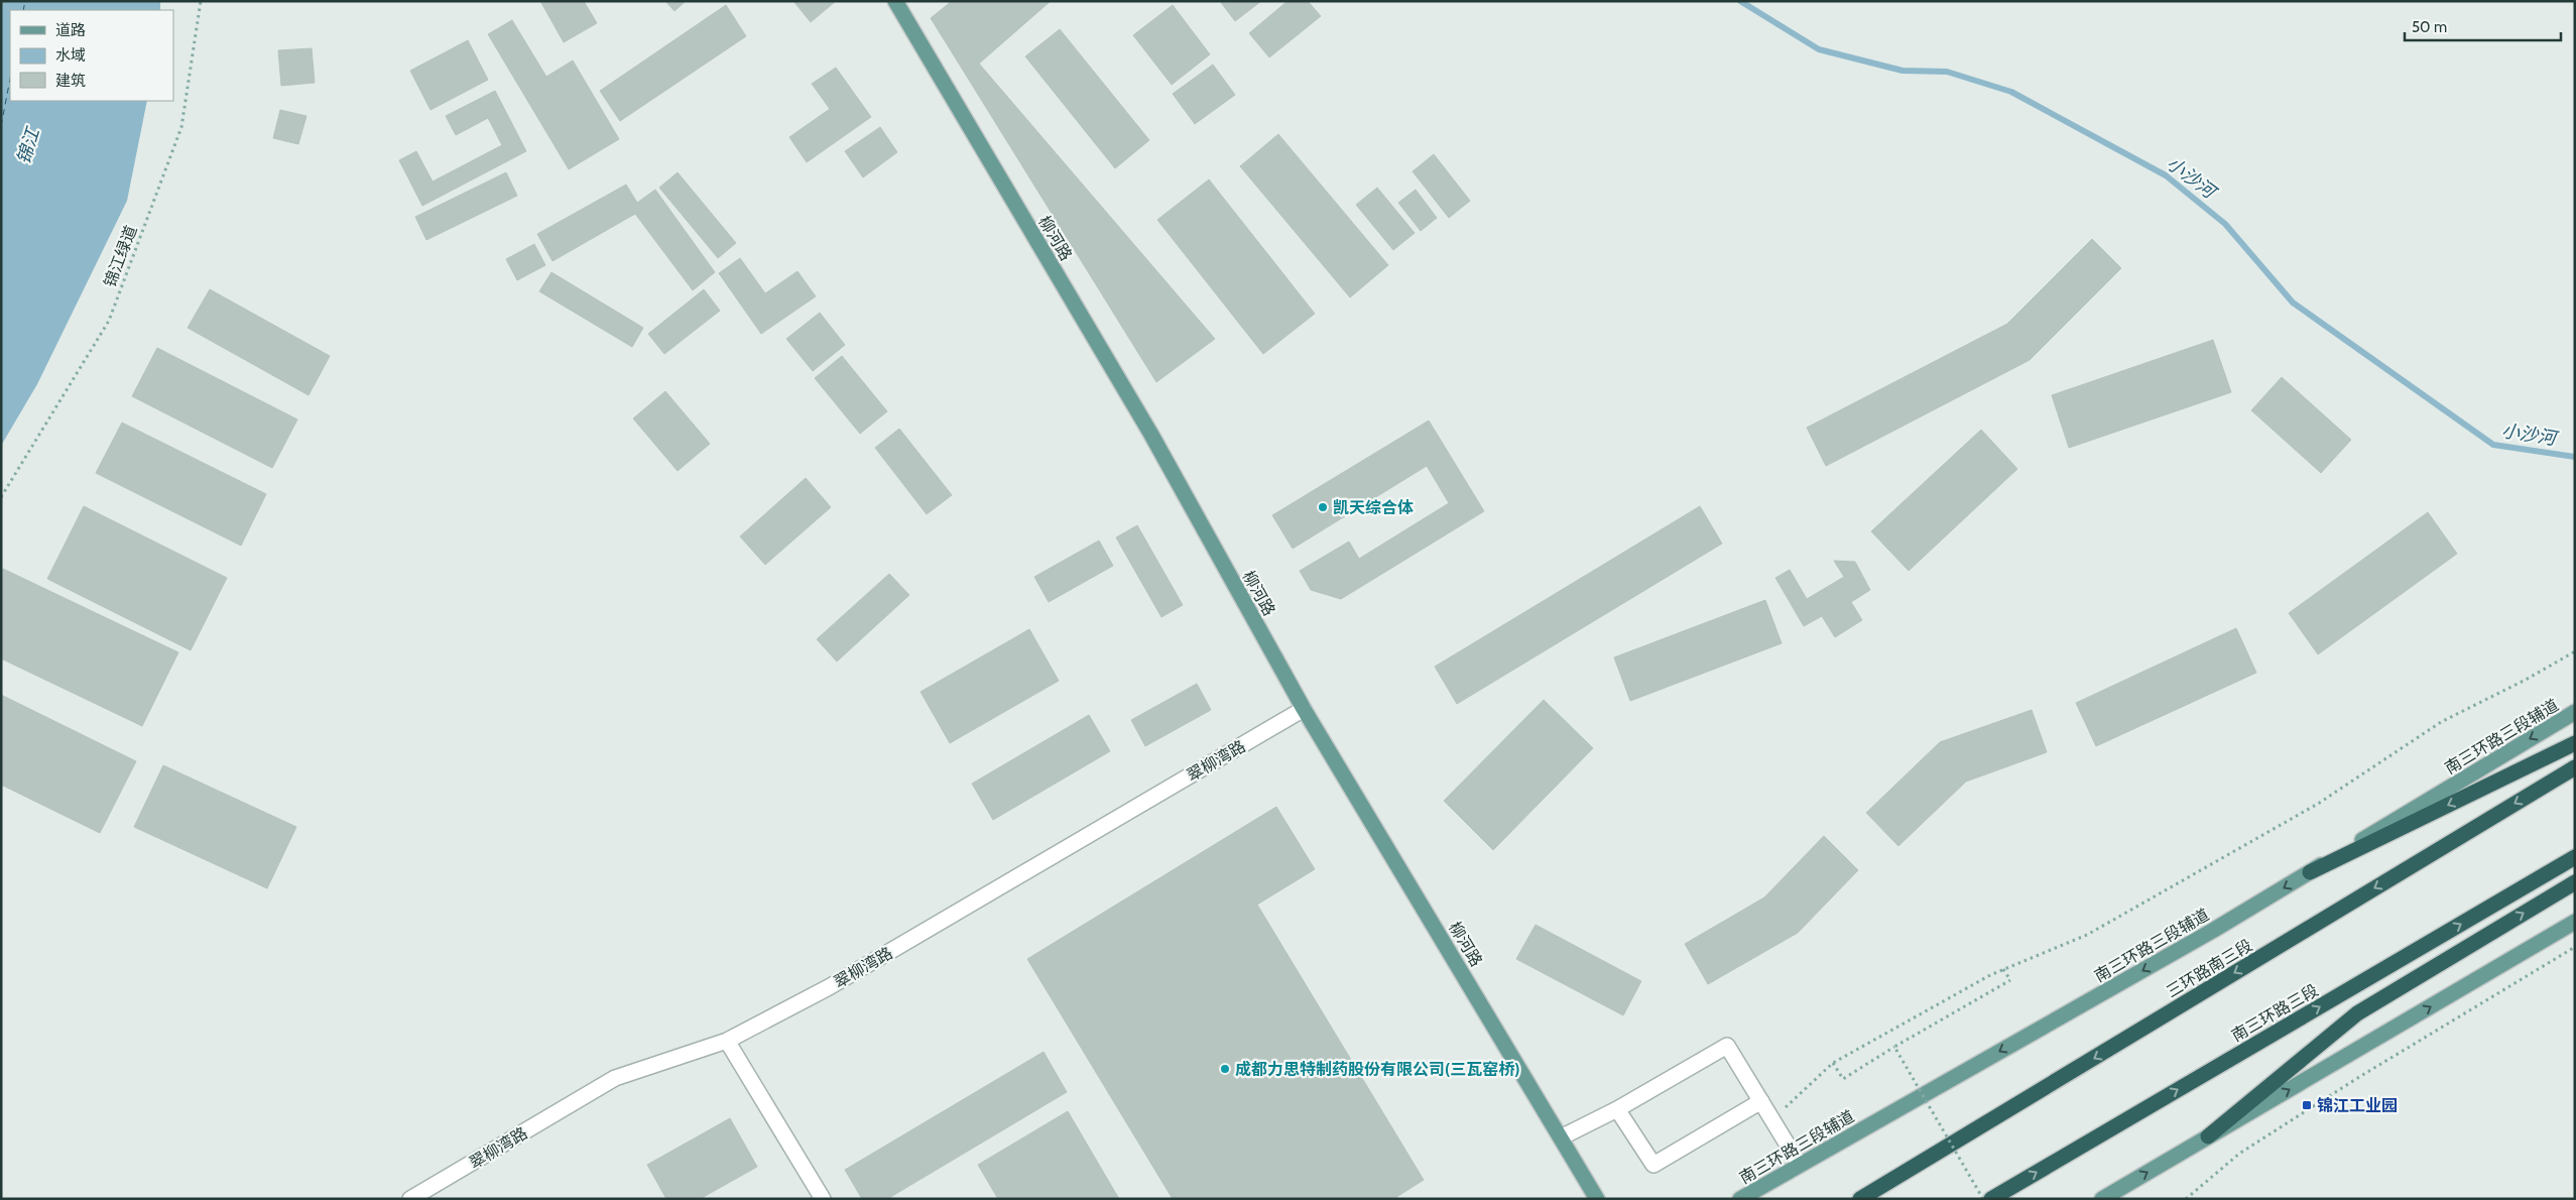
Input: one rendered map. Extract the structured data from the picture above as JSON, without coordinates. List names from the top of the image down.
{
  "streets": {
    "highway": ["三环路南三段", "南三环路三段"],
    "main road": ["柳河路", "南三环路三段辅道"],
    "street": ["翠柳湾路"],
    "path": ["锦江绿道"]
  },
  "crossings": [
    ["柳河路", "翠柳湾路"]
  ],
  "one_way": ["南三环路三段辅道"],
  "water": ["锦江", "小沙河"],
  "places": {
    "other": ["凯天综合体", "成都力思特制药股份有限公司(三瓦窑桥)"],
    "transit": ["锦江工业园"]
  },
  "legend": ["道路", "水域", "建筑"],
  "scale_bar": "50 m"
}
